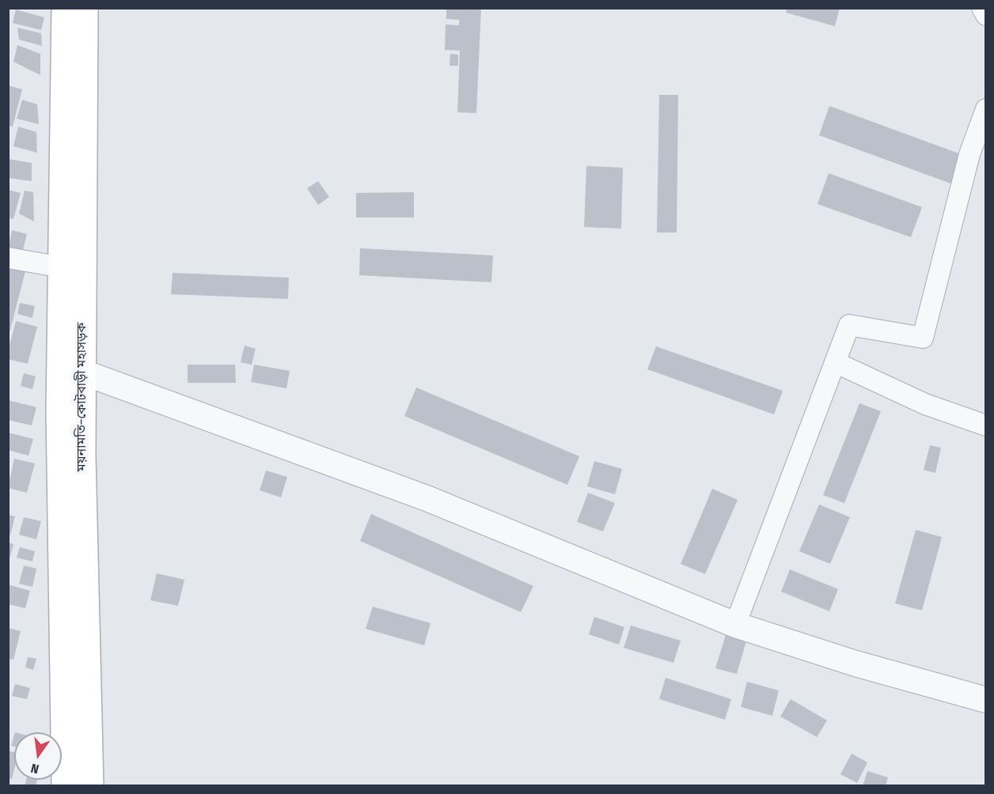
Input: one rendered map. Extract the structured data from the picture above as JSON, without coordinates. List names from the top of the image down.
{
  "streets": {
    "main road": ["ময়নামতি–কোটবাড়ী মহাসড়ক"]
  },
  "north": "bottom"
}
